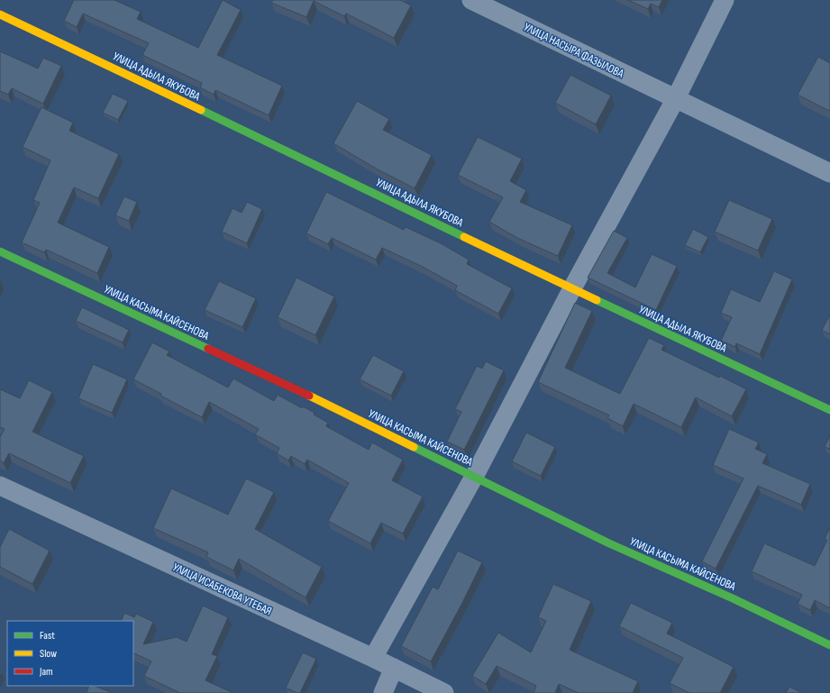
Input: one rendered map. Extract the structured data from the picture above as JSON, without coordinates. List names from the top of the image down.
{
  "streets": {
    "street": [
      "УЛИЦА НАСЫРА ФАЗЫЛОВА",
      "УЛИЦА АДЫЛА ЯКУБОВА",
      "УЛИЦА КАСЫМА КАЙСЕНОВА",
      "УЛИЦА ИСАБЕКОВА УТЕБАЯ"
    ]
  },
  "legend": ["Fast", "Slow", "Jam"]
}
